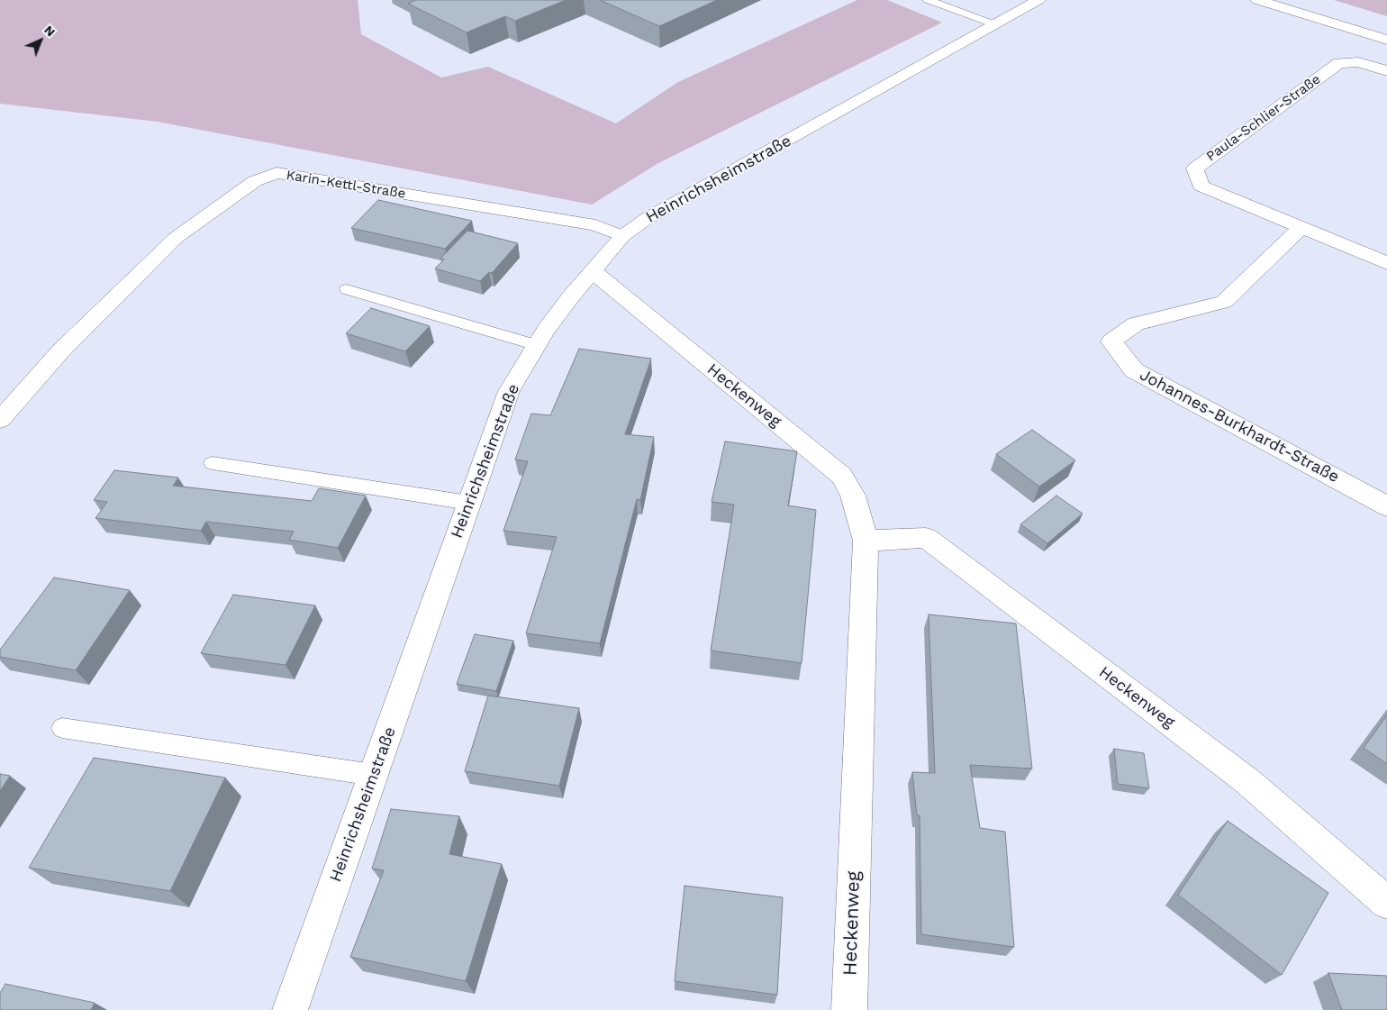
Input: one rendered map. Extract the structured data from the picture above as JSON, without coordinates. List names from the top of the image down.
{
  "streets": {
    "street": [
      "Paula-Schlier-Straße",
      "Heinrichsheimstraße",
      "Karin-Kettl-Straße",
      "Heckenweg",
      "Johannes-Burkhardt-Straße"
    ]
  },
  "crossings": [
    ["Paula-Schlier-Straße", "Johannes-Burkhardt-Straße"],
    ["Heinrichsheimstraße", "Karin-Kettl-Straße"],
    ["Heinrichsheimstraße", "Heckenweg"]
  ],
  "north": "top right"
}
